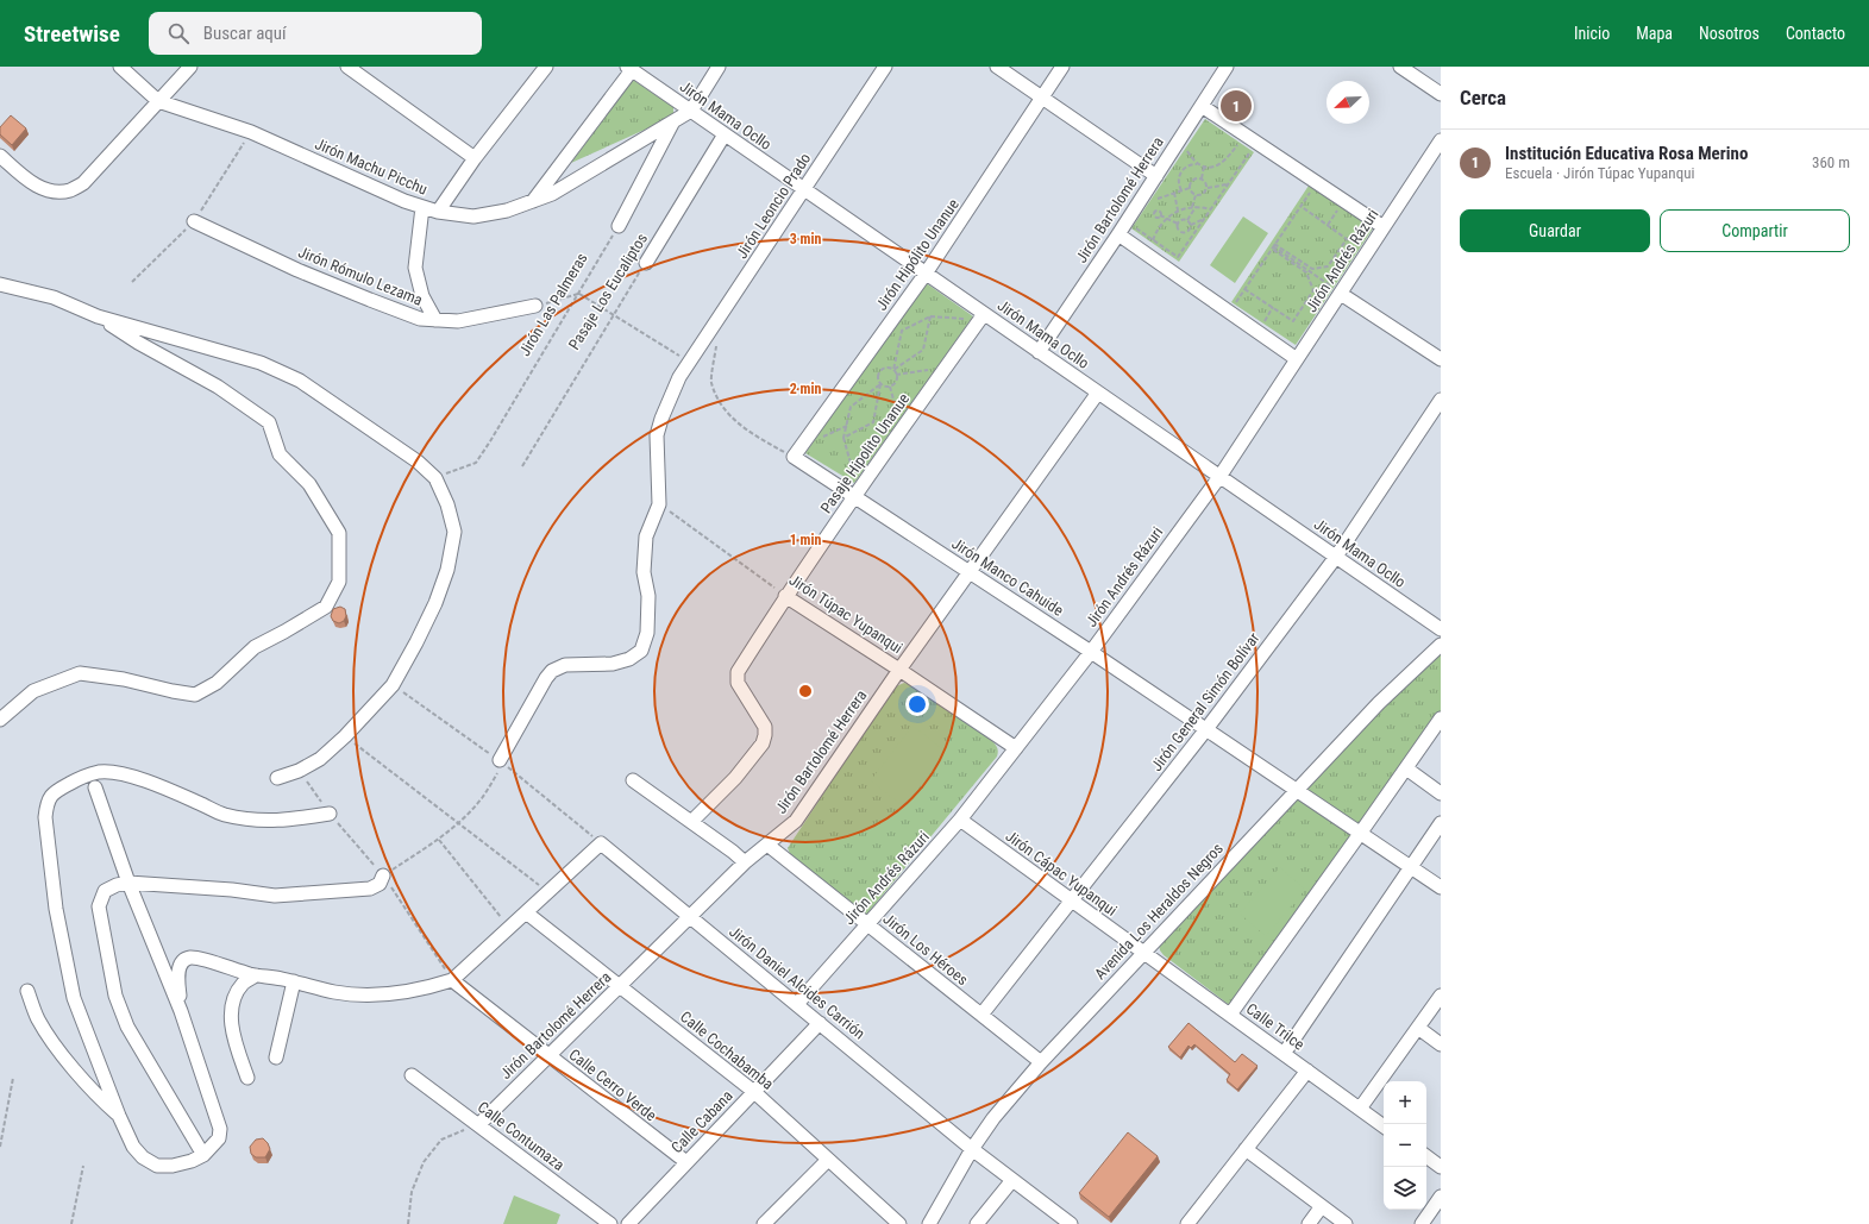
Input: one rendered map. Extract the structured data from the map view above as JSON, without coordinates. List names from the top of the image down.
{
  "streets": {
    "street": [
      "Jirón Mama Ocllo",
      "Jirón Machu Picchu",
      "Jirón Bartolomé Herrera",
      "Jirón Leoncio Prado",
      "Jirón Hipólito Unanue",
      "Jirón Andrés Rázuri",
      "Jirón Rómulo Lezama",
      "Pasaje Los Eucaliptos",
      "Pasaje Hipolito Unanue",
      "Jirón Manco Cahuide",
      "Jirón Túpac Yupanqui",
      "Jirón General Simón Bolívar",
      "Jirón Cápac Yupanqui",
      "Avenida Los Heraldos Negros",
      "Jirón Los Héroes",
      "Jirón Daniel Alcides Carrión",
      "Calle Trilce",
      "Calle Cochabamba",
      "Calle Cerro Verde",
      "Calle Cabana",
      "Calle Contumaza"
    ],
    "path": ["Jirón Las Palmeras"]
  },
  "crossings": [
    ["Jirón Mama Ocllo", "Jirón Machu Picchu"],
    ["Jirón Mama Ocllo", "Jirón Bartolomé Herrera"],
    ["Jirón Mama Ocllo", "Jirón Leoncio Prado"],
    ["Jirón Mama Ocllo", "Jirón Hipólito Unanue"],
    ["Jirón Mama Ocllo", "Jirón Andrés Rázuri"],
    ["Jirón Mama Ocllo", "Pasaje Los Eucaliptos"],
    ["Jirón Mama Ocllo", "Pasaje Hipolito Unanue"],
    ["Jirón Mama Ocllo", "Jirón General Simón Bolívar"],
    ["Jirón Bartolomé Herrera", "Jirón Manco Cahuide"],
    ["Jirón Bartolomé Herrera", "Jirón Túpac Yupanqui"],
    ["Jirón Bartolomé Herrera", "Jirón Los Héroes"],
    ["Jirón Bartolomé Herrera", "Jirón Daniel Alcides Carrión"],
    ["Jirón Bartolomé Herrera", "Calle Cochabamba"],
    ["Jirón Bartolomé Herrera", "Calle Cerro Verde"],
    ["Jirón Bartolomé Herrera", "Calle Contumaza"],
    ["Jirón Leoncio Prado", "Jirón Túpac Yupanqui"],
    ["Jirón Hipólito Unanue", "Jirón Manco Cahuide"],
    ["Jirón Andrés Rázuri", "Jirón Manco Cahuide"],
    ["Jirón Andrés Rázuri", "Jirón Túpac Yupanqui"],
    ["Jirón Andrés Rázuri", "Jirón Cápac Yupanqui"],
    ["Jirón Andrés Rázuri", "Jirón Los Héroes"],
    ["Jirón Andrés Rázuri", "Jirón Daniel Alcides Carrión"],
    ["Pasaje Hipolito Unanue", "Jirón Manco Cahuide"],
    ["Pasaje Hipolito Unanue", "Jirón Túpac Yupanqui"],
    ["Jirón Manco Cahuide", "Jirón General Simón Bolívar"],
    ["Jirón Manco Cahuide", "Avenida Los Heraldos Negros"],
    ["Jirón General Simón Bolívar", "Jirón Cápac Yupanqui"],
    ["Jirón General Simón Bolívar", "Jirón Los Héroes"],
    ["Jirón Cápac Yupanqui", "Avenida Los Heraldos Negros"],
    ["Jirón Cápac Yupanqui", "Calle Trilce"],
    ["Avenida Los Heraldos Negros", "Jirón Los Héroes"],
    ["Avenida Los Heraldos Negros", "Jirón Daniel Alcides Carrión"],
    ["Avenida Los Heraldos Negros", "Calle Trilce"],
    ["Jirón Daniel Alcides Carrión", "Calle Cabana"],
    ["Calle Cochabamba", "Calle Cabana"],
    ["Calle Cerro Verde", "Calle Cabana"]
  ],
  "north": "bottom left",
  "page": {
    "header": "Streetwise",
    "search": "Buscar aquí",
    "nav": [
      "Inicio",
      "Mapa",
      "Nosotros",
      "Contacto"
    ],
    "heading": "Cerca",
    "pins": "1",
    "list": [
      {
        "mark": "1",
        "name": "Institución Educativa Rosa Merino",
        "note": "Escuela · Jirón Túpac Yupanqui",
        "value": "360 m"
      }
    ],
    "buttons": ["Guardar", "Compartir"],
    "map_buttons": ["+", "−"]
  },
  "rings": ["3 min", "2 min", "1 min"]
}
